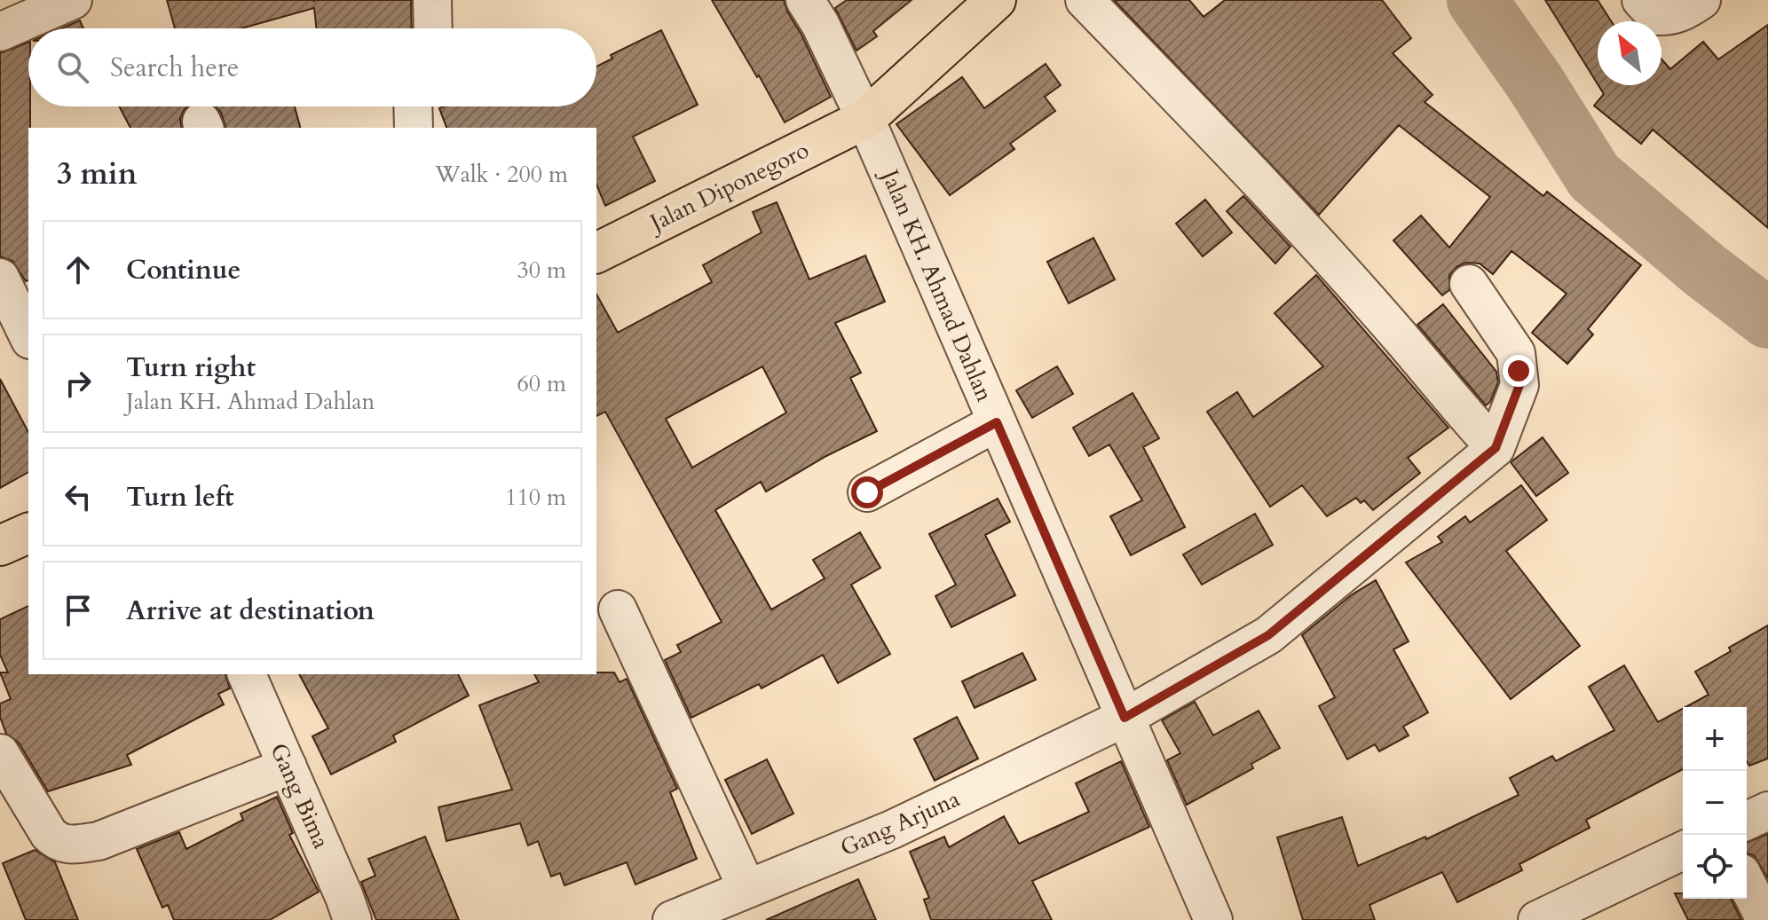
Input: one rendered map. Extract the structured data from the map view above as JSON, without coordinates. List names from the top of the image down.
{
  "streets": {
    "main road": ["Jalan Diponegoro"],
    "street": ["Jalan KH. Ahmad Dahlan", "Gang Bima", "Gang Arjuna"]
  },
  "crossings": [
    ["Jalan Diponegoro", "Jalan KH. Ahmad Dahlan"],
    ["Jalan KH. Ahmad Dahlan", "Gang Arjuna"]
  ],
  "north": "top left",
  "page": {
    "search": "Search here",
    "heading": ["3 min", "Walk · 200 m"],
    "list": [
      ["Continue", "30 m"],
      ["Turn right", "Jalan KH. Ahmad Dahlan", "60 m"],
      ["Turn left", "110 m"],
      "Arrive at destination"
    ],
    "map_buttons": ["+", "−"]
  }
}
